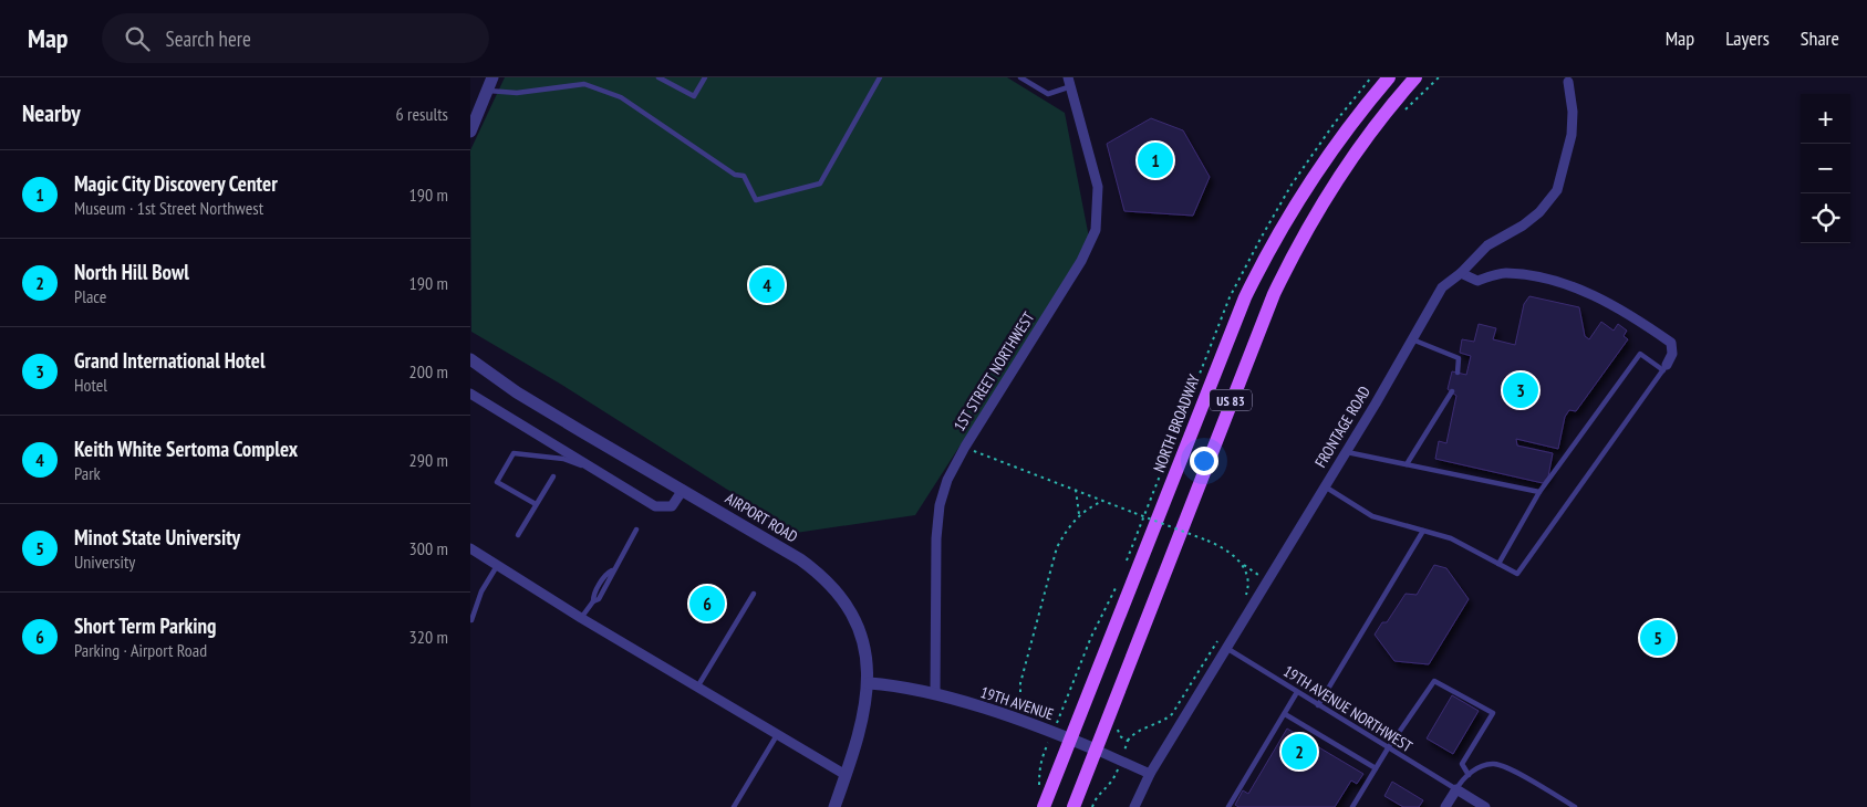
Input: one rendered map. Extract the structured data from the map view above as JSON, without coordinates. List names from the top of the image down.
{
  "streets": {
    "main road": ["US 83", "NORTH BROADWAY"],
    "street": [
      "1ST STREET NORTHWEST",
      "FRONTAGE ROAD",
      "AIRPORT ROAD",
      "19TH AVENUE"
    ],
    "lane": ["19TH AVENUE NORTHWEST"]
  },
  "crossings": [
    ["1ST STREET NORTHWEST", "19TH AVENUE"],
    ["US 83", "19TH AVENUE"],
    ["NORTH BROADWAY", "19TH AVENUE"],
    ["FRONTAGE ROAD", "19TH AVENUE"],
    ["FRONTAGE ROAD", "19TH AVENUE NORTHWEST"],
    ["AIRPORT ROAD", "19TH AVENUE"]
  ],
  "page": {
    "header": "Map",
    "search": "Search here",
    "nav": ["Map", "Layers", "Share"],
    "heading": ["Nearby", "6 results"],
    "map_buttons": ["+", "−"],
    "pins": [
      "1",
      "4",
      "3",
      "6",
      "5",
      "2"
    ],
    "list": [
      {
        "mark": "1",
        "name": "Magic City Discovery Center",
        "note": "Museum · 1st Street Northwest",
        "value": "190 m"
      },
      {
        "mark": "2",
        "name": "North Hill Bowl",
        "note": "Place",
        "value": "190 m"
      },
      {
        "mark": "3",
        "name": "Grand International Hotel",
        "note": "Hotel",
        "value": "200 m"
      },
      {
        "mark": "4",
        "name": "Keith White Sertoma Complex",
        "note": "Park",
        "value": "290 m"
      },
      {
        "mark": "5",
        "name": "Minot State University",
        "note": "University",
        "value": "300 m"
      },
      {
        "mark": "6",
        "name": "Short Term Parking",
        "note": "Parking · Airport Road",
        "value": "320 m"
      }
    ]
  }
}
